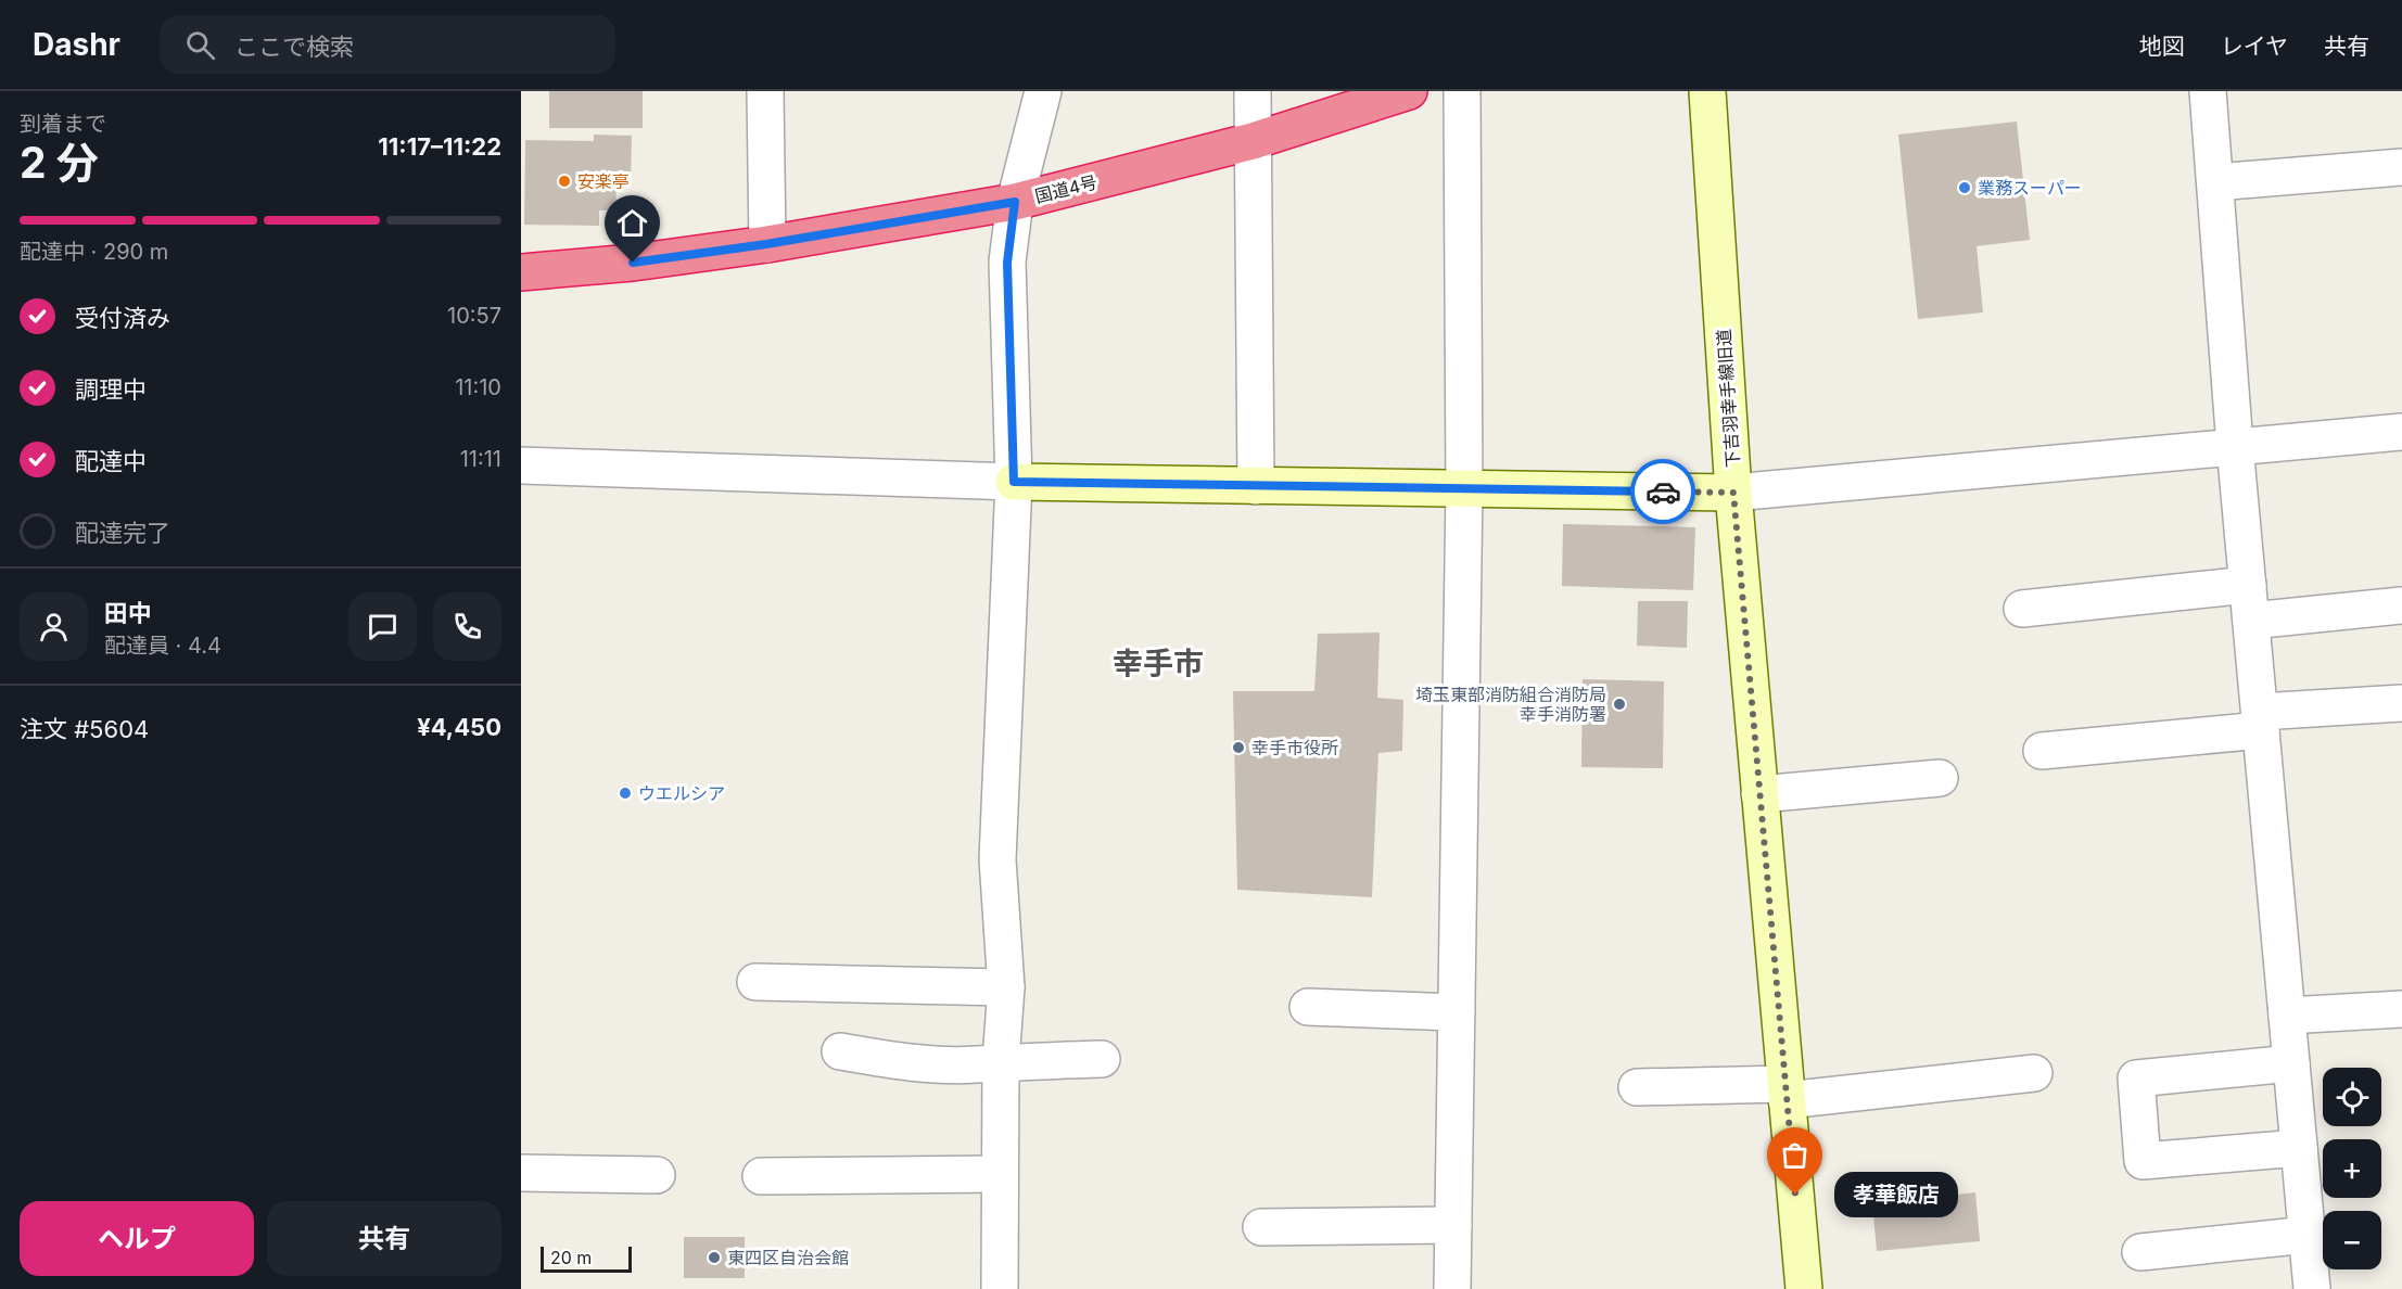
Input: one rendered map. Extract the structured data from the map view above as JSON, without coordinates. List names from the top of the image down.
{
  "streets": {
    "highway": ["国道4号"],
    "street": ["下吉羽幸手線旧道"]
  },
  "districts": ["幸手市"],
  "places": [
    "安楽亭",
    "業務スーパー",
    "埼玉東部消防組合消防局 幸手消防署",
    "幸手市役所",
    "ウエルシア",
    "孝華飯店",
    "東四区自治会館"
  ],
  "scale_bar": "20 m",
  "page": {
    "header": "Dashr",
    "search": "ここで検索",
    "nav": ["地図", "レイヤ", "共有"],
    "heading": ["2 分", "到着まで", "11:17–11:22"],
    "panel": [
      "田中",
      "配達員 · 4.4",
      "注文 #5604",
      "¥4,450"
    ],
    "bar": "配達中 · 290 m",
    "list": [
      ["受付済み", "10:57"],
      ["調理中", "11:10"],
      ["配達中", "11:11"],
      "配達完了"
    ],
    "map_buttons": ["+", "−"],
    "bubble": "孝華飯店",
    "buttons": ["ヘルプ", "共有"],
    "scale": "20 m"
  }
}
